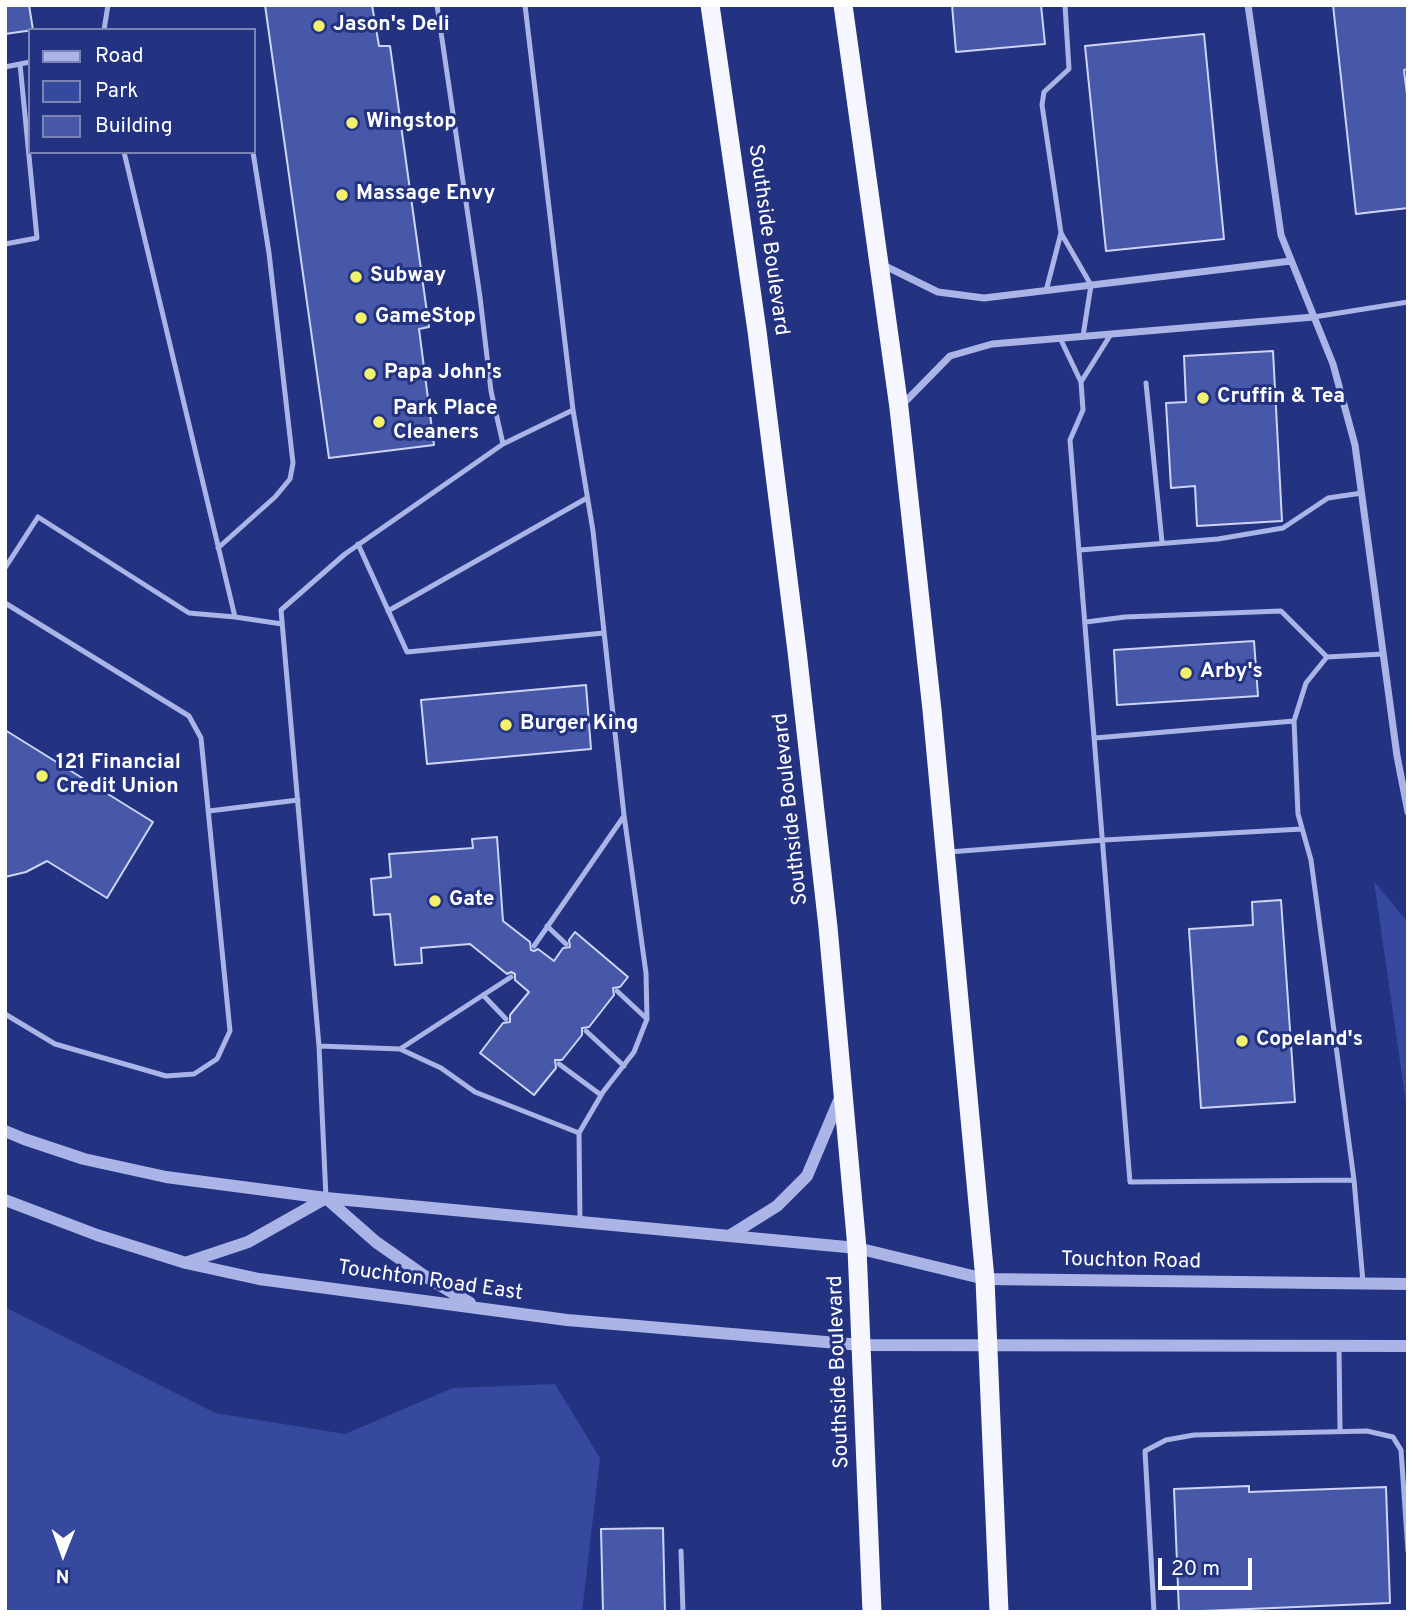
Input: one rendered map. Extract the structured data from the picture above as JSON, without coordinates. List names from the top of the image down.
{
  "streets": {
    "highway": ["Southside Boulevard"],
    "street": ["Touchton Road", "Touchton Road East"]
  },
  "crossings": [
    ["Southside Boulevard", "Touchton Road"],
    ["Southside Boulevard", "Touchton Road East"]
  ],
  "places": [
    "Jason's Deli",
    "Wingstop",
    "Massage Envy",
    "Subway",
    "GameStop",
    "Papa John's",
    "Cruffin & Tea",
    "Park Place Cleaners",
    "Arby's",
    "Burger King",
    "121 Financial Credit Union",
    "Gate",
    "Copeland's"
  ],
  "legend": ["Road", "Park", "Building"],
  "scale_bar": "20 m",
  "north": "bottom"
}
